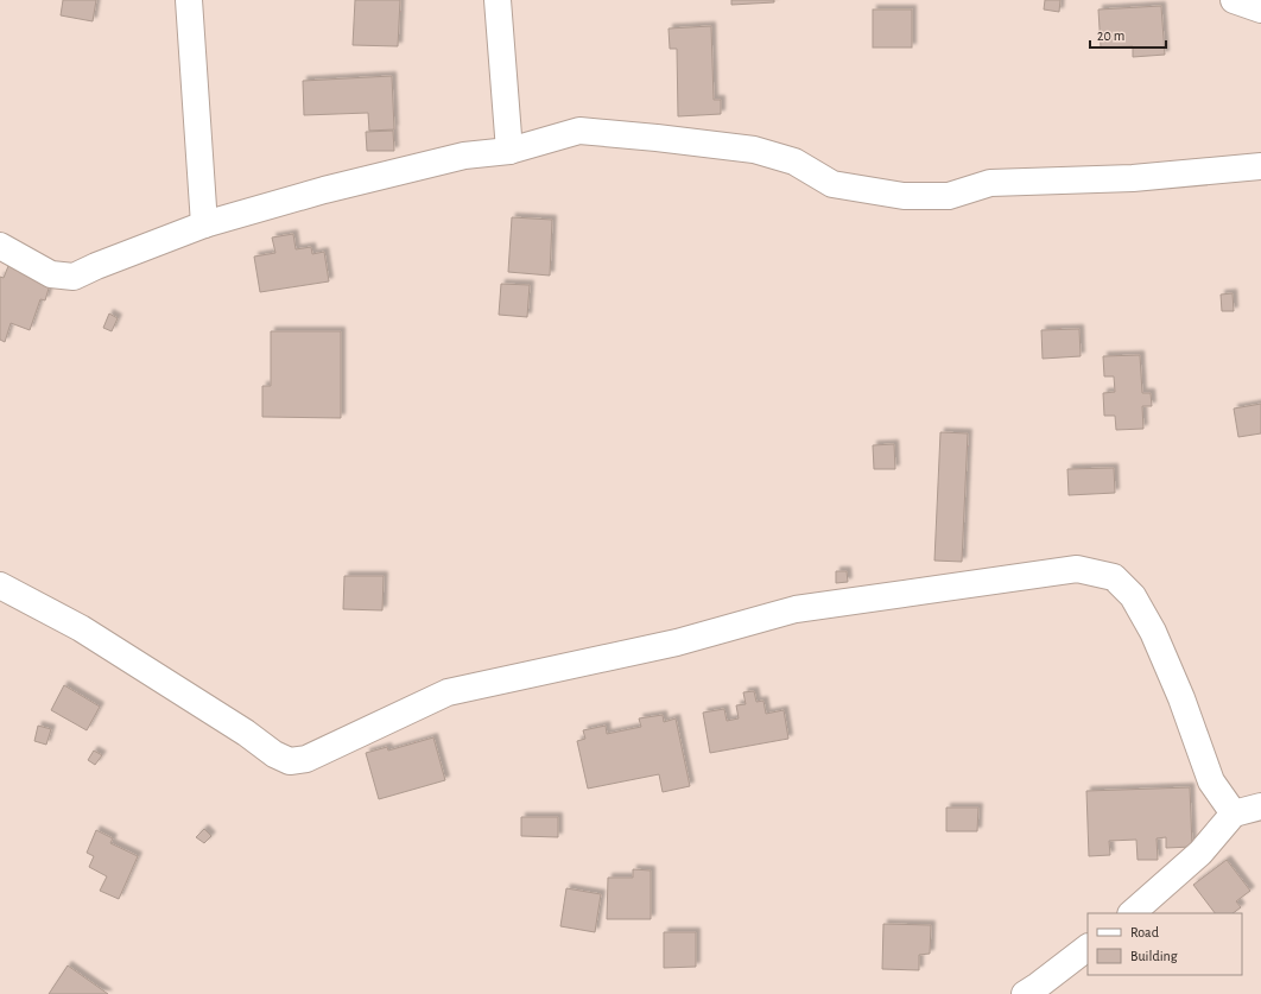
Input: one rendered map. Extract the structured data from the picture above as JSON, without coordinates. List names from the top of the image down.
{
  "legend": ["Road", "Building"],
  "scale_bar": "20 m"
}
